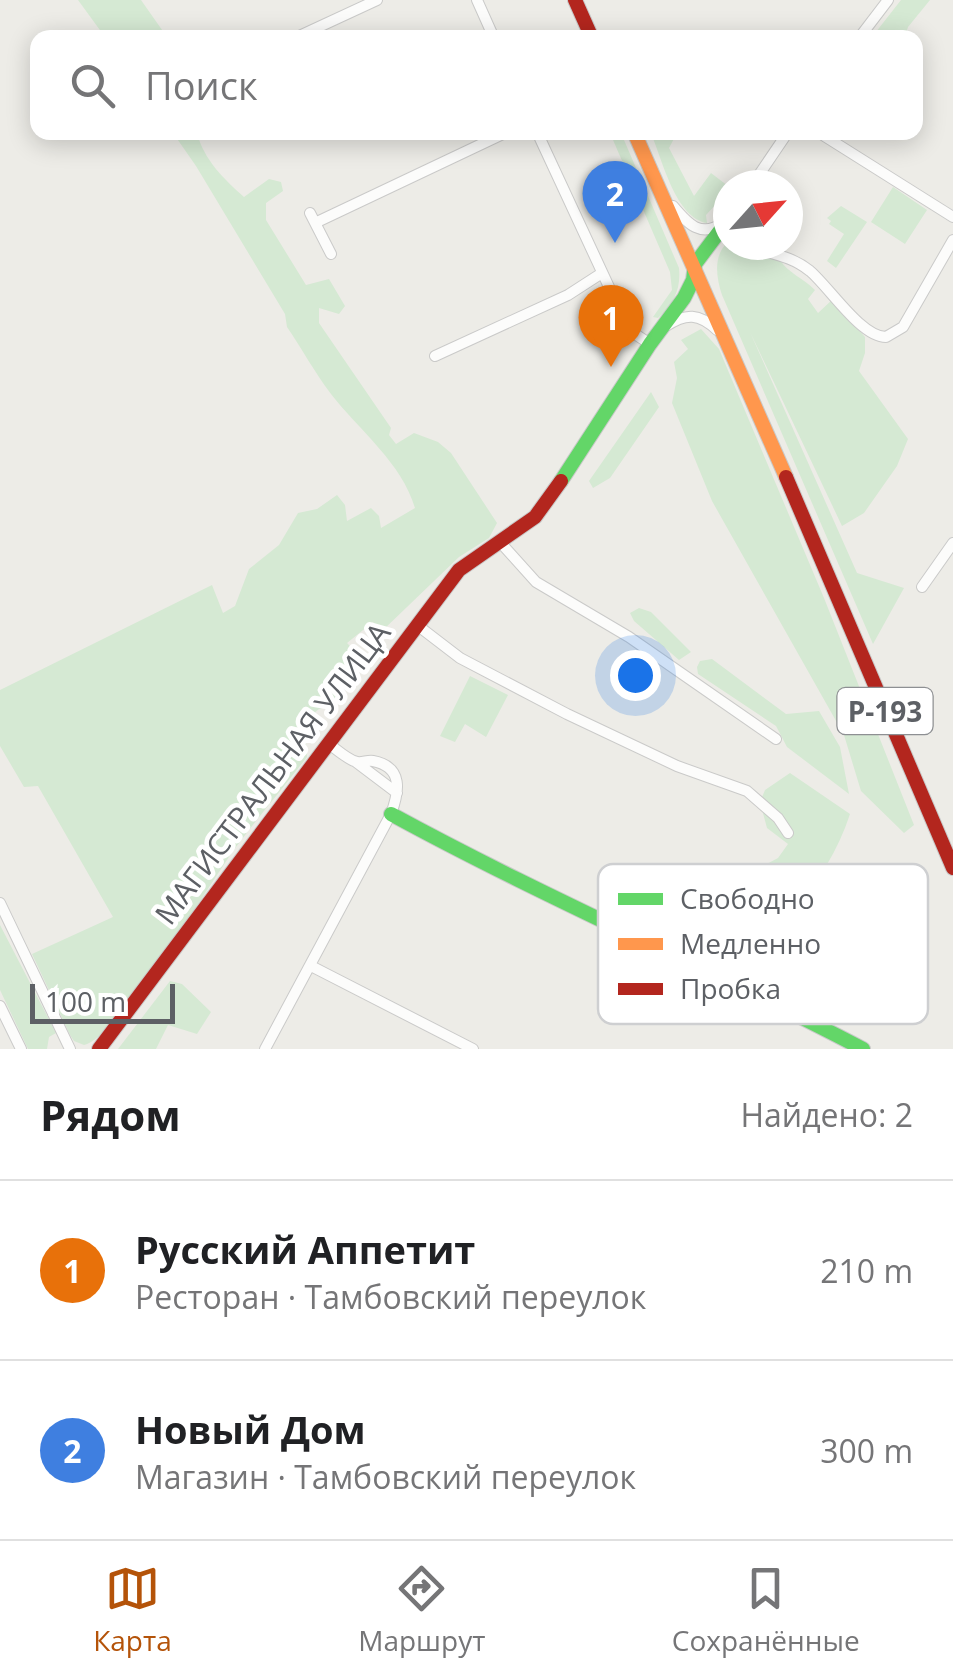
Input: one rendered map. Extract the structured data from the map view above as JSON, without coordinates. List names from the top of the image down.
{
  "streets": {
    "main road": ["Р-193", "МАГИСТРАЛЬНАЯ УЛИЦА"]
  },
  "crossings": [
    ["Р-193", "МАГИСТРАЛЬНАЯ УЛИЦА"]
  ],
  "legend": ["Свободно", "Медленно", "Пробка"],
  "scale_bar": "100 m",
  "north": "top right",
  "page": {
    "search": "Поиск",
    "pins": ["2", "1"],
    "scale": "100 m",
    "heading": ["Рядом", "Найдено: 2"],
    "list": [
      {
        "mark": "1",
        "name": "Русский Аппетит",
        "note": "Ресторан · Тамбовский переулок",
        "value": "210 m"
      },
      {
        "mark": "2",
        "name": "Новый Дом",
        "note": "Магазин · Тамбовский переулок",
        "value": "300 m"
      }
    ],
    "nav": ["Карта", "Маршрут", "Сохранённые"]
  }
}
